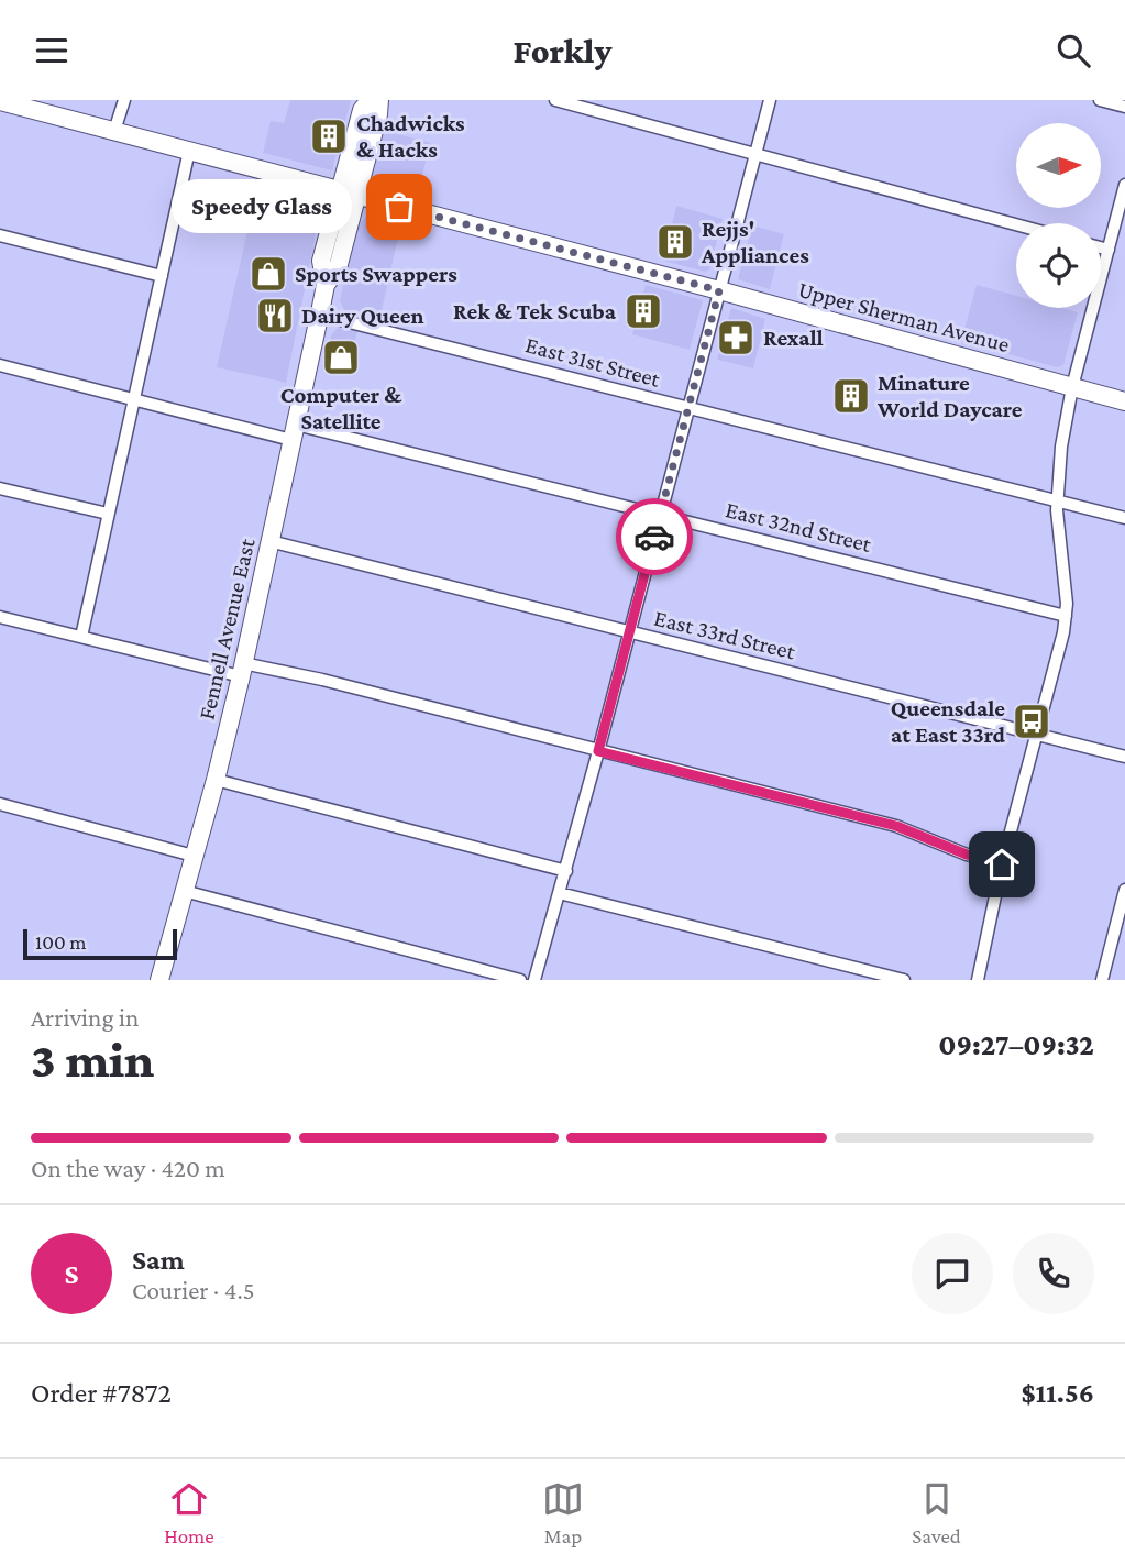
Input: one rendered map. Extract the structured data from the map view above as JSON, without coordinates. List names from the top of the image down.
{
  "streets": {
    "main road": ["Upper Sherman Avenue", "Fennell Avenue East"],
    "street": ["East 31st Street", "East 32nd Street", "East 33rd Street"]
  },
  "crossings": [
    ["Upper Sherman Avenue", "Fennell Avenue East"],
    ["East 31st Street", "Fennell Avenue East"],
    ["East 32nd Street", "Fennell Avenue East"],
    ["Fennell Avenue East", "East 33rd Street"]
  ],
  "places": {
    "building": [
      "Chadwicks & Hacks",
      "Rejjs' Appliances",
      "Rek & Tek Scuba",
      "Minature World Daycare"
    ],
    "other": ["Speedy Glass"],
    "shop": ["Sports Swappers", "Computer & Satellite"],
    "restaurant": ["Dairy Queen"],
    "pharmacy": ["Rexall"],
    "bus stop": ["Queensdale at East 33rd"]
  },
  "scale_bar": "100 m",
  "north": "right",
  "page": {
    "header": "Forkly",
    "bubble": "Speedy Glass",
    "scale": "100 m",
    "heading": ["3 min", "Arriving in", "09:27–09:32"],
    "panel": [
      "Sam",
      "Courier · 4.5",
      "Order #7872",
      "$11.56"
    ],
    "bar": "On the way · 420 m",
    "round": "S",
    "tabs": ["Home", "Map", "Saved"]
  }
}
